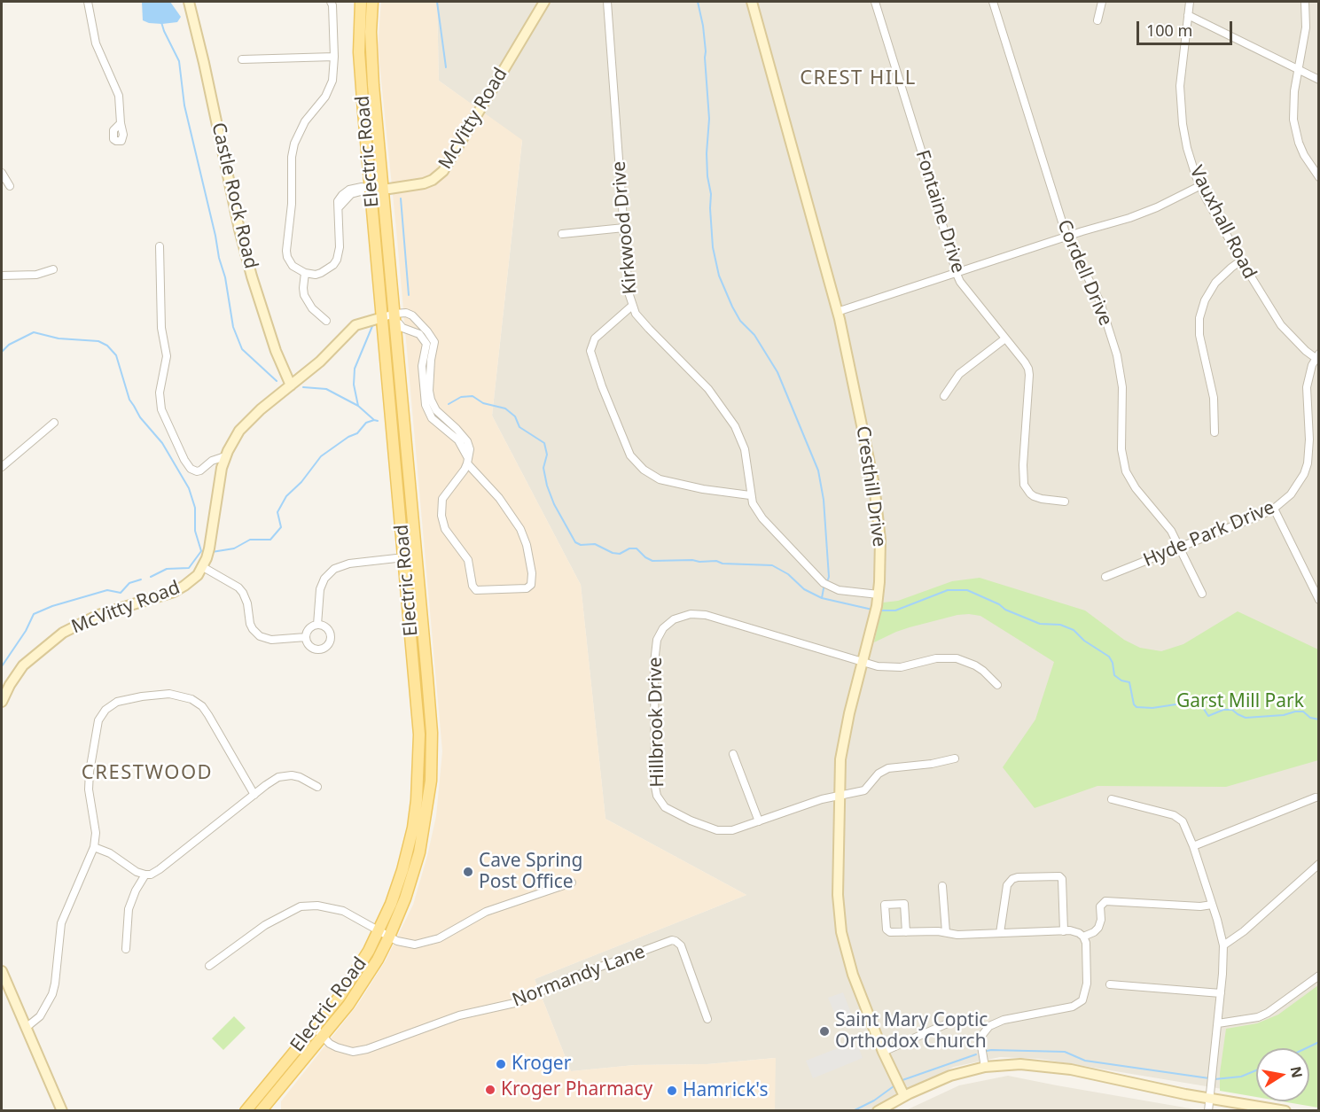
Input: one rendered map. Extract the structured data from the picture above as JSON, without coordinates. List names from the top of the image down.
{
  "streets": {
    "main road": ["Electric Road"],
    "street": [
      "McVitty Road",
      "Castle Rock Road",
      "Fontaine Drive",
      "Vauxhall Road",
      "Kirkwood Drive",
      "Cordell Drive",
      "Cresthill Drive",
      "Hyde Park Drive",
      "Hillbrook Drive",
      "Normandy Lane"
    ]
  },
  "crossings": [
    ["McVitty Road", "Electric Road"],
    ["McVitty Road", "Castle Rock Road"],
    ["Electric Road", "Normandy Lane"],
    ["Vauxhall Road", "Hyde Park Drive"],
    ["Kirkwood Drive", "Cresthill Drive"],
    ["Cordell Drive", "Hyde Park Drive"],
    ["Cresthill Drive", "Hillbrook Drive"]
  ],
  "districts": ["CREST HILL", "CRESTWOOD"],
  "parks": ["Garst Mill Park"],
  "places": [
    "Cave Spring Post Office",
    "Saint Mary Coptic Orthodox Church",
    "Kroger",
    "Kroger Pharmacy",
    "Hamrick's"
  ],
  "scale_bar": "100 m",
  "north": "right"
}
